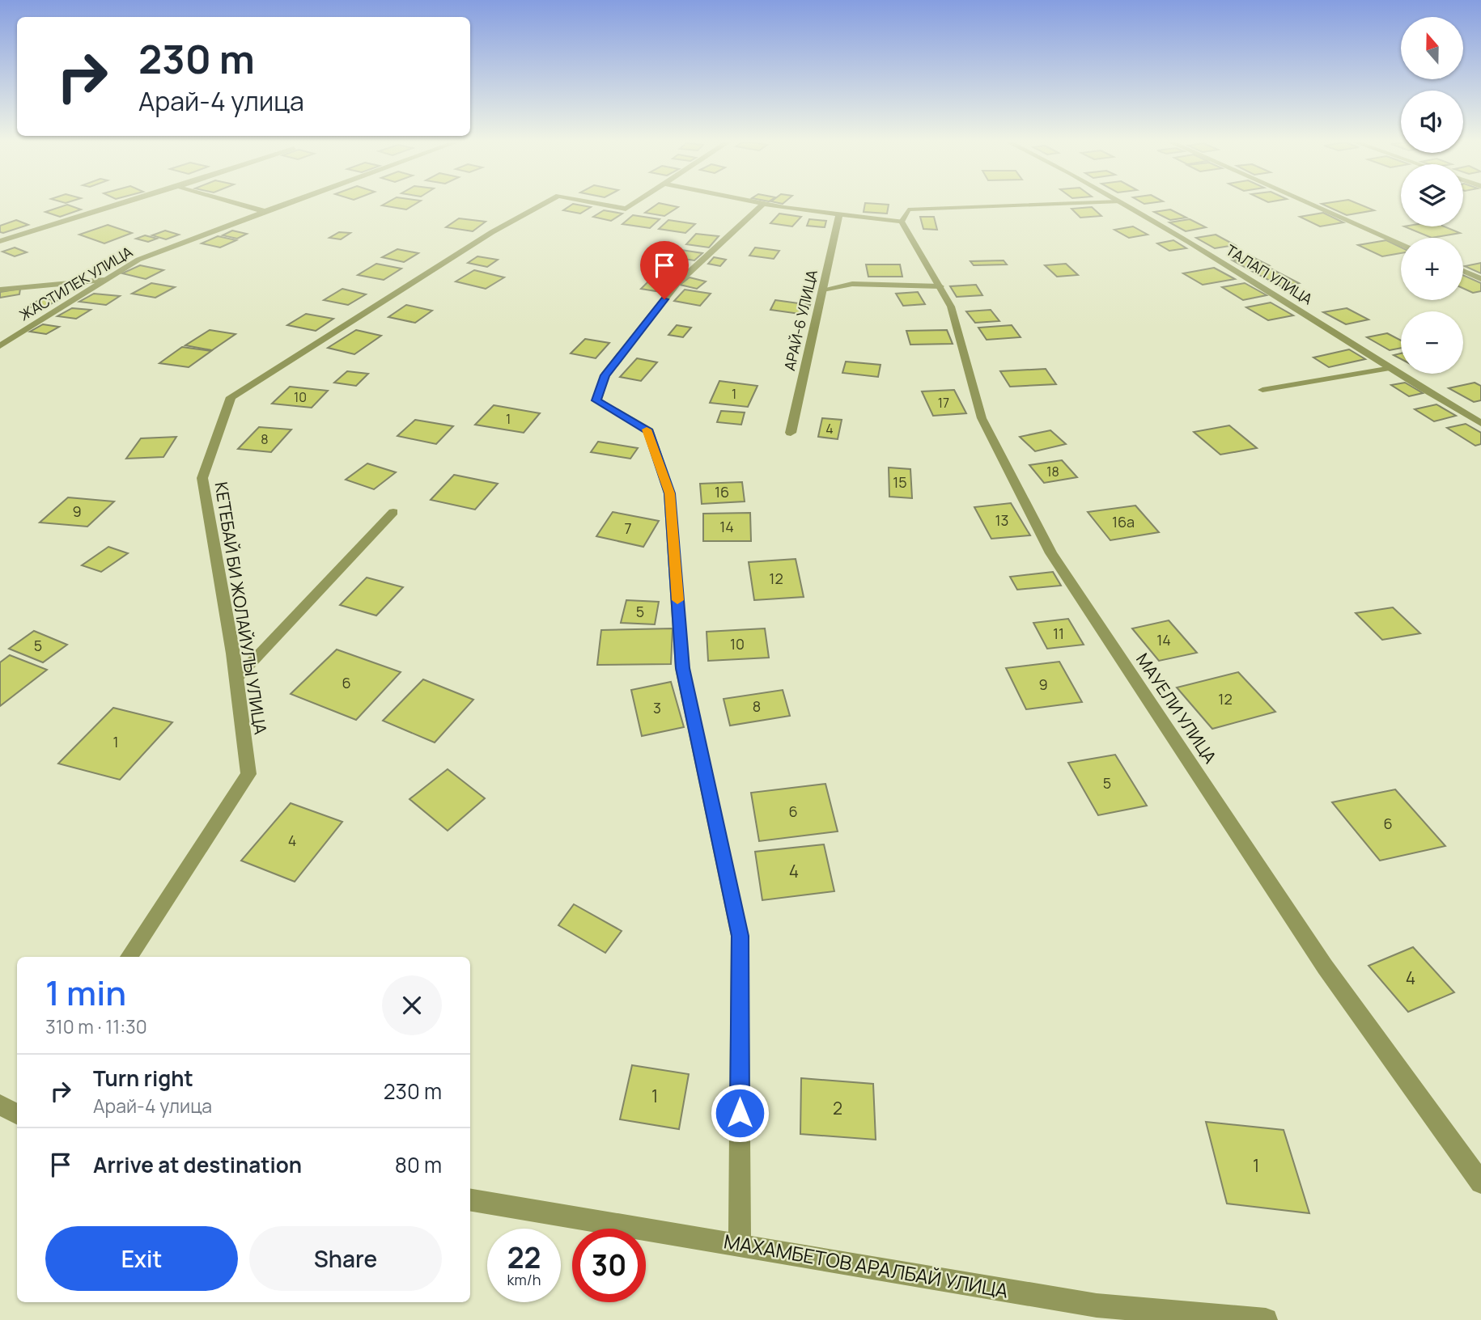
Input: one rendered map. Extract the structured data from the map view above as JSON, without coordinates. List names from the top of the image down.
{
  "streets": {
    "street": [
      "ТАЛАП УЛИЦА",
      "ЖАСТИЛЕК УЛИЦА",
      "АРАЙ-6 УЛИЦА",
      "КЕТЕБАЙ БИ ЖОЛАЙУЛЫ УЛИЦА",
      "МАУЕЛИ УЛИЦА",
      "МАХАМБЕТОВ АРАЛБАЙ УЛИЦА"
    ]
  },
  "house_numbers": [
    "1",
    "10",
    "17",
    "1",
    "4",
    "8",
    "18",
    "15",
    "16",
    "9",
    "13",
    "16а",
    "14",
    "7",
    "12",
    "5",
    "11",
    "14",
    "10",
    "5",
    "6",
    "9",
    "12",
    "8",
    "3",
    "1",
    "5",
    "6",
    "6",
    "4",
    "4",
    "4",
    "1",
    "2",
    "1"
  ],
  "north": "top",
  "page": {
    "map_buttons": ["+", "−"],
    "turn": ["230 m", "Арай-4 улица"],
    "heading": ["1 min", "310 m · 11:30"],
    "list": [
      {
        "name": "Turn right",
        "note": "Арай-4 улица",
        "value": "230 m"
      },
      {
        "name": "Arrive at destination",
        "value": "80 m"
      }
    ],
    "buttons": ["Exit", "Share"],
    "speed": "22 km/h",
    "limit": "30"
  }
}
